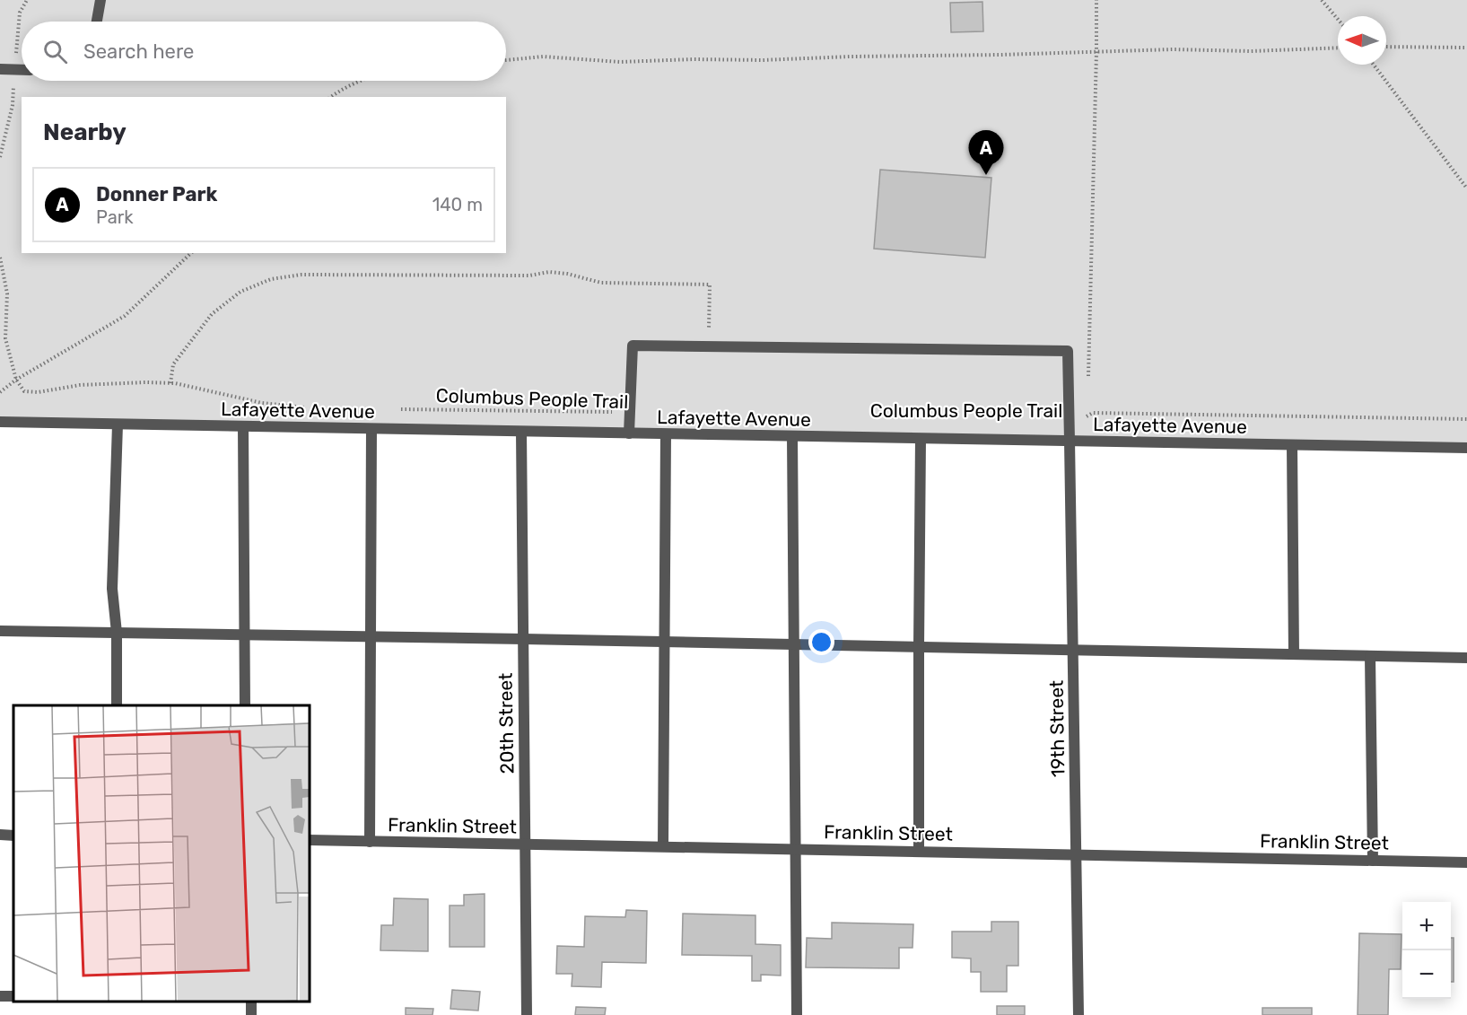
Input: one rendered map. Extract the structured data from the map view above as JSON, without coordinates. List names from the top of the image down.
{
  "streets": {
    "street": [
      "Lafayette Avenue",
      "20th Street",
      "19th Street",
      "Franklin Street"
    ],
    "path": ["Columbus People Trail"]
  },
  "crossings": [
    ["Columbus People Trail", "19th Street"],
    ["Lafayette Avenue", "20th Street"],
    ["Lafayette Avenue", "19th Street"],
    ["20th Street", "Franklin Street"],
    ["19th Street", "Franklin Street"]
  ],
  "north": "left",
  "page": {
    "search": "Search here",
    "heading": "Nearby",
    "pins": "A",
    "list": [
      {
        "mark": "A",
        "name": "Donner Park",
        "note": "Park",
        "value": "140 m"
      }
    ],
    "map_buttons": ["+", "−"]
  }
}
